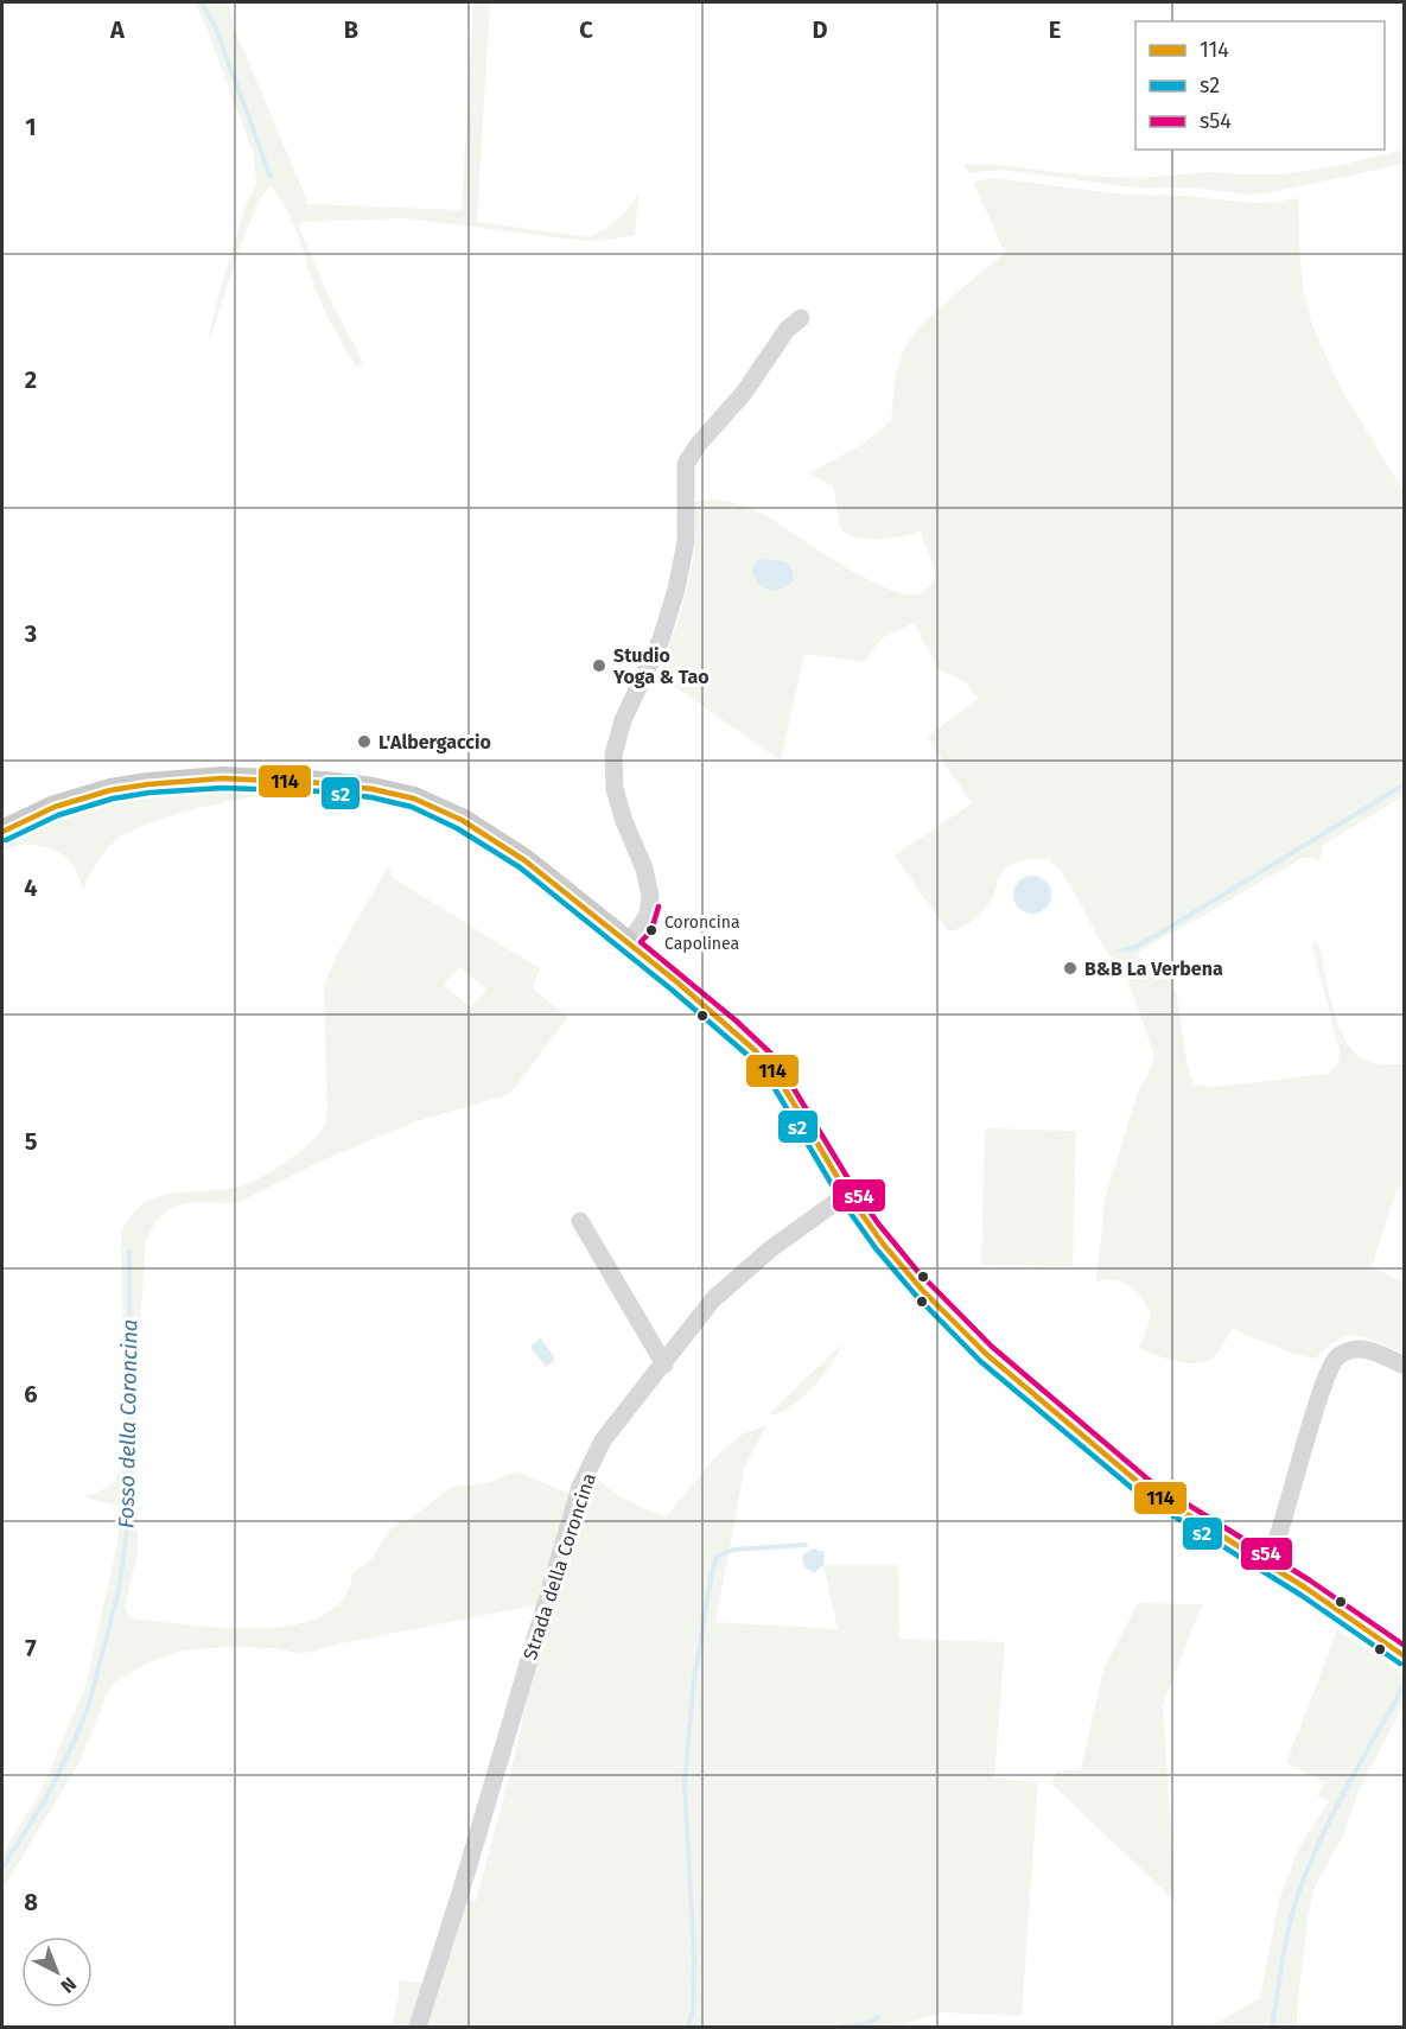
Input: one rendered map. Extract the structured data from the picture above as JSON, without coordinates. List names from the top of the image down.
{
  "streets": {
    "street": ["Strada della Coroncina"]
  },
  "water": ["Fosso della Coroncina"],
  "places": [
    "Studio Yoga & Tao",
    "L'Albergaccio",
    "Coroncina Capolinea",
    "B&B La Verbena"
  ],
  "lines": ["transit line 114", "transit line s2", "transit line s54"],
  "legend": ["114", "s2", "s54"],
  "north": "bottom right",
  "grid": {
    "columns": [
      "A",
      "B",
      "C",
      "D",
      "E"
    ],
    "rows": [
      "1",
      "2",
      "3",
      "4",
      "5",
      "6",
      "7",
      "8"
    ]
  }
}
